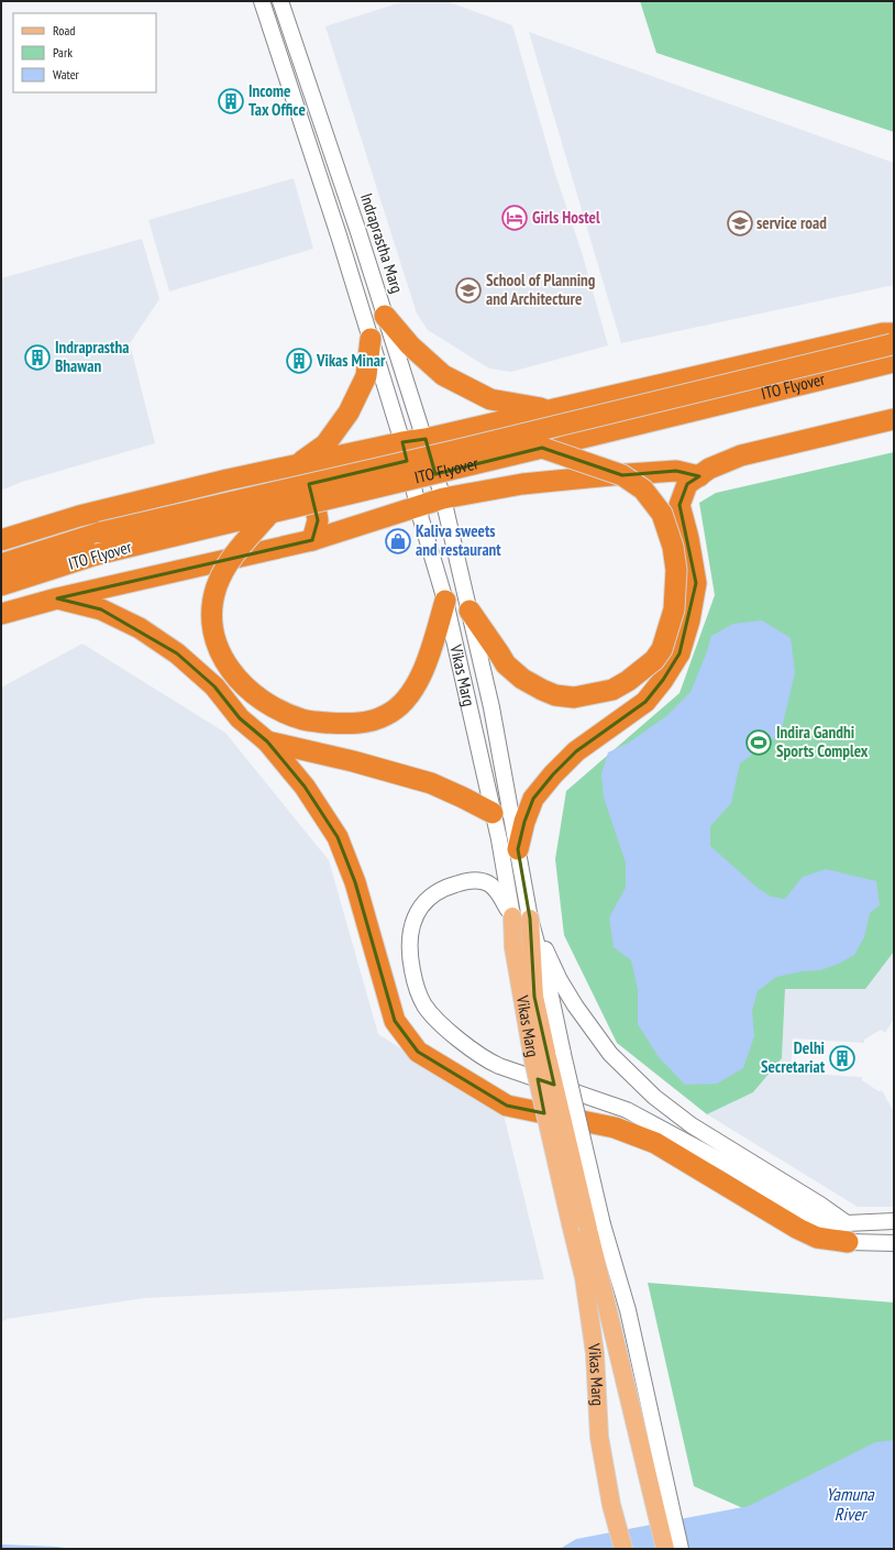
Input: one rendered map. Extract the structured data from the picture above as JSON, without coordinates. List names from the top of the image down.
{
  "streets": {
    "highway": ["ITO Flyover"],
    "main road": ["Indraprastha Marg", "Vikas Marg"]
  },
  "crossings": [
    ["Indraprastha Marg", "Vikas Marg"]
  ],
  "water": ["Yamuna River"],
  "places": {
    "building": [
      "Income Tax Office",
      "Indraprastha Bhawan",
      "Vikas Minar",
      "Delhi Secretariat"
    ],
    "hotel": ["Girls Hostel"],
    "school or university": ["service road", "School of Planning and Architecture"],
    "shop": ["Kaliva sweets and restaurant"],
    "sports": ["Indira Gandhi Sports Complex"]
  },
  "legend": ["Road", "Park", "Water"]
}
